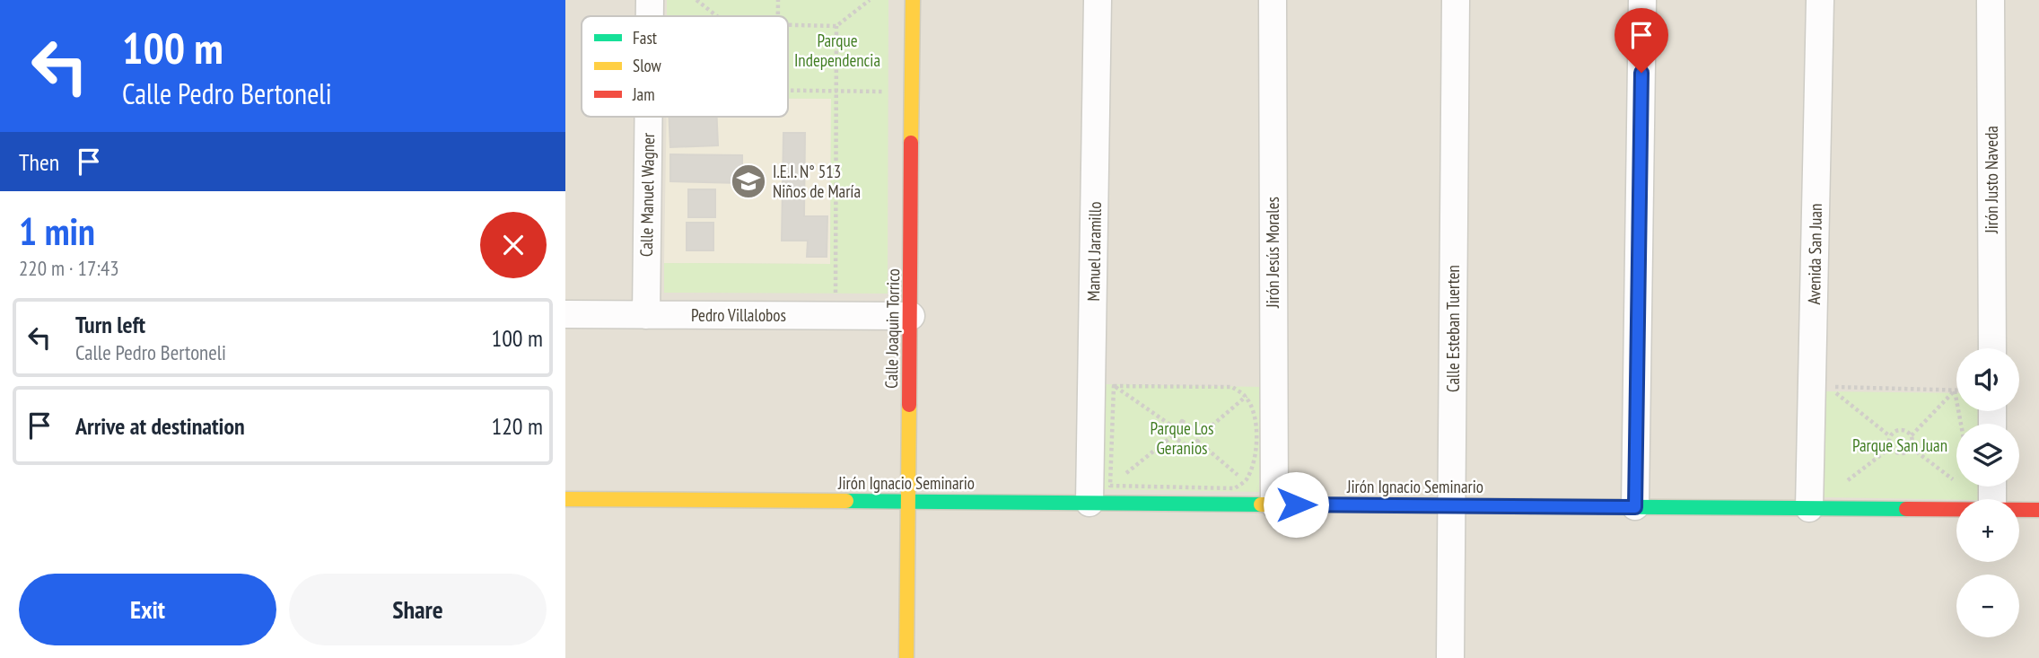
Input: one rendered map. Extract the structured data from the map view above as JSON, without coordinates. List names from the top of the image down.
{
  "streets": {
    "street": [
      "Jirón Justo Naveda",
      "Calle Manuel Wagner",
      "Manuel Jaramillo",
      "Jirón Jesús Morales",
      "Avenida San Juan",
      "Pedro Villalobos",
      "Calle Joaquin Torrico",
      "Calle Esteban Tuerten",
      "Jirón Ignacio Seminario"
    ]
  },
  "crossings": [
    ["Calle Manuel Wagner", "Pedro Villalobos"],
    ["Manuel Jaramillo", "Jirón Ignacio Seminario"],
    ["Jirón Jesús Morales", "Jirón Ignacio Seminario"],
    ["Avenida San Juan", "Jirón Ignacio Seminario"],
    ["Pedro Villalobos", "Calle Joaquin Torrico"],
    ["Calle Joaquin Torrico", "Jirón Ignacio Seminario"],
    ["Calle Esteban Tuerten", "Jirón Ignacio Seminario"]
  ],
  "parks": ["Parque Independencia", "Parque Los Geranios", "Parque San Juan"],
  "places": {
    "school or university": ["I.E.I. N° 513 Niños de María"]
  },
  "legend": ["Fast", "Slow", "Jam"],
  "page": {
    "turn": ["100 m", "Calle Pedro Bertoneli"],
    "then": "Then",
    "heading": ["1 min", "220 m · 17:43"],
    "list": [
      {
        "name": "Turn left",
        "note": "Calle Pedro Bertoneli",
        "value": "100 m"
      },
      {
        "name": "Arrive at destination",
        "value": "120 m"
      }
    ],
    "map_buttons": ["+", "−"],
    "buttons": ["Exit", "Share"]
  }
}
